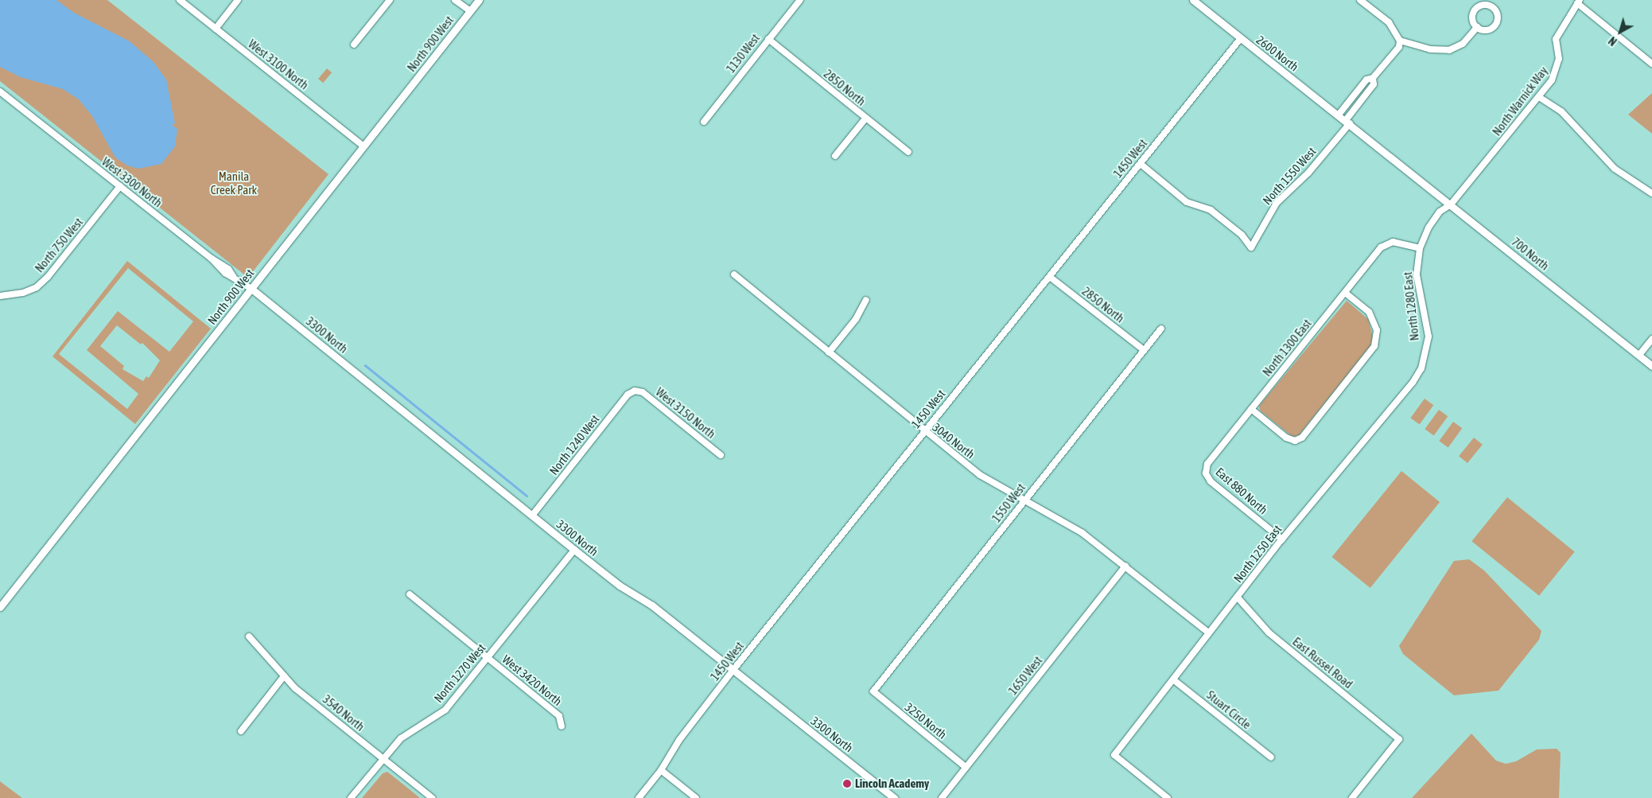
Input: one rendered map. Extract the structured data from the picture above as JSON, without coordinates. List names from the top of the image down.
{
  "streets": {
    "street": [
      "North 900 West",
      "1130 West",
      "2600 North",
      "West 3100 North",
      "2850 North",
      "North Warnick Way",
      "1450 West",
      "North 1550 West",
      "West 3300 North",
      "North 750 West",
      "700 North",
      "North 1280 East",
      "3300 North",
      "North 1300 East",
      "West 3150 North",
      "3040 North",
      "North 1240 West",
      "East 880 North",
      "1550 West",
      "North 1250 East",
      "East Russel Road",
      "North 1270 West",
      "1650 West",
      "West 3420 North",
      "Stuart Circle",
      "3540 North",
      "3250 North"
    ]
  },
  "crossings": [
    ["North 900 West", "West 3100 North"],
    ["North 900 West", "West 3300 North"],
    ["North 900 West", "3300 North"],
    ["1130 West", "2850 North"],
    ["2600 North", "1450 West"],
    ["2600 North", "North 1550 West"],
    ["2600 North", "700 North"],
    ["2850 North", "1450 West"],
    ["2850 North", "1550 West"],
    ["North Warnick Way", "700 North"],
    ["North Warnick Way", "North 1280 East"],
    ["1450 West", "North 1550 West"],
    ["1450 West", "3300 North"],
    ["1450 West", "3040 North"],
    ["West 3300 North", "North 750 West"],
    ["West 3300 North", "3300 North"],
    ["700 North", "North 1280 East"],
    ["North 1280 East", "North 1300 East"],
    ["North 1280 East", "North 1250 East"],
    ["3300 North", "North 1240 West"],
    ["3300 North", "North 1270 West"],
    ["North 1300 East", "East 880 North"],
    ["West 3150 North", "North 1240 West"],
    ["3040 North", "1550 West"],
    ["3040 North", "North 1250 East"],
    ["3040 North", "1650 West"],
    ["East 880 North", "North 1250 East"],
    ["1550 West", "3250 North"],
    ["North 1250 East", "East Russel Road"],
    ["North 1250 East", "Stuart Circle"],
    ["North 1270 West", "West 3420 North"],
    ["North 1270 West", "3540 North"],
    ["1650 West", "3250 North"]
  ],
  "parks": ["Manila Creek Park"],
  "places": ["Lincoln Academy"],
  "north": "bottom left"
}
